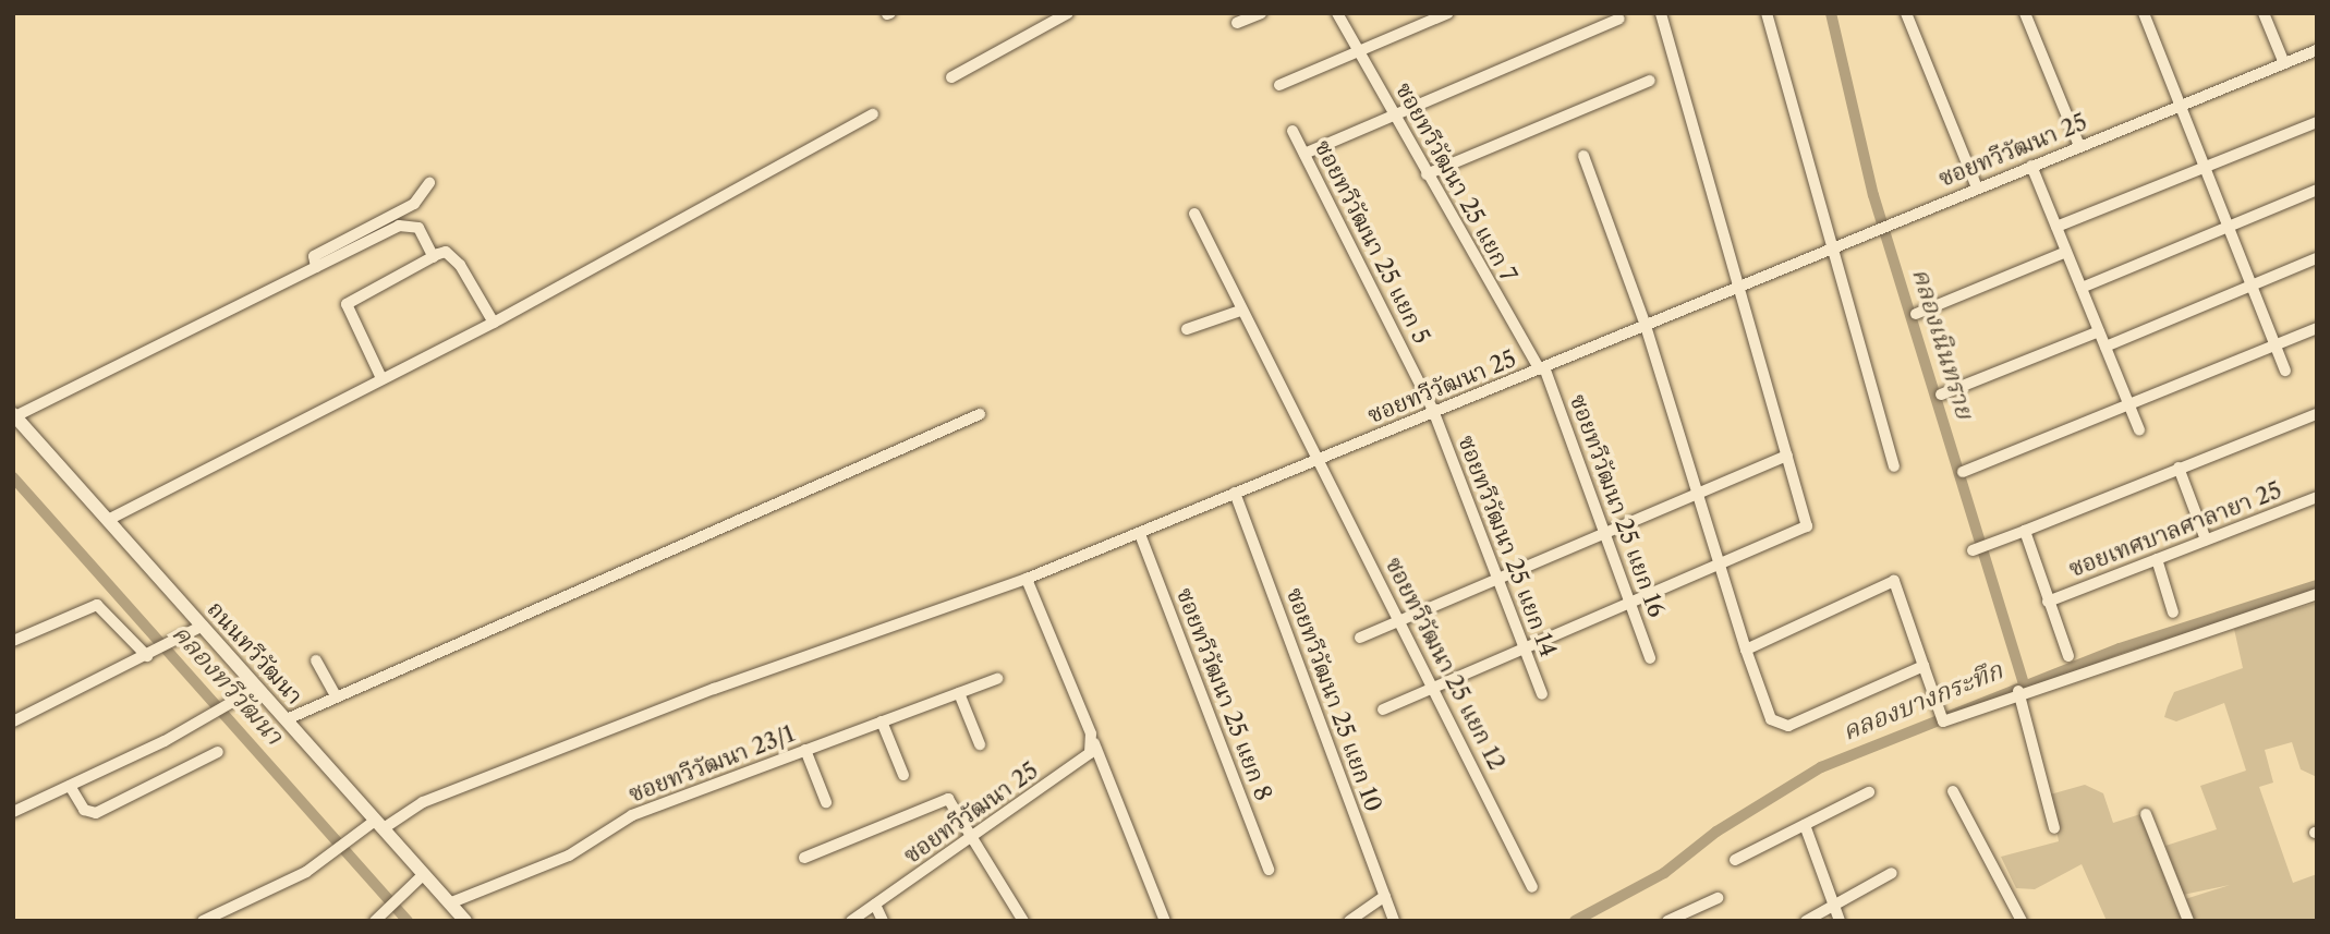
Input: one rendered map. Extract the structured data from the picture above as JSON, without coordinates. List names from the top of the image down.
{
  "streets": {
    "main road": ["ถนนทวีวัฒนา"],
    "street": [
      "ซอยทวีวัฒนา 25",
      "ซอยทวีวัฒนา 25 แยก 7",
      "ซอยทวีวัฒนา 25 แยก 5",
      "ซอยทวีวัฒนา 25 แยก 16",
      "ซอยเทศบาลศาลายา 25",
      "ซอยทวีวัฒนา 25 แยก 14",
      "ซอยทวีวัฒนา 25 แยก 12",
      "ซอยทวีวัฒนา 25 แยก 8",
      "ซอยทวีวัฒนา 25 แยก 10",
      "ซอยทวีวัฒนา 23/1"
    ]
  },
  "crossings": [
    ["ซอยทวีวัฒนา 25", "ซอยทวีวัฒนา 25 แยก 7"],
    ["ซอยทวีวัฒนา 25", "ซอยทวีวัฒนา 25 แยก 5"],
    ["ซอยทวีวัฒนา 25", "ซอยทวีวัฒนา 25 แยก 16"],
    ["ซอยทวีวัฒนา 25", "ซอยทวีวัฒนา 25 แยก 14"],
    ["ซอยทวีวัฒนา 25", "ถนนทวีวัฒนา"],
    ["ซอยทวีวัฒนา 25", "ซอยทวีวัฒนา 25 แยก 12"],
    ["ซอยทวีวัฒนา 25", "ซอยทวีวัฒนา 25 แยก 8"],
    ["ซอยทวีวัฒนา 25", "ซอยทวีวัฒนา 25 แยก 10"],
    ["ซอยทวีวัฒนา 25 แยก 7", "ซอยทวีวัฒนา 25 แยก 16"],
    ["ซอยทวีวัฒนา 25 แยก 5", "ซอยทวีวัฒนา 25 แยก 14"],
    ["ถนนทวีวัฒนา", "ซอยทวีวัฒนา 23/1"]
  ],
  "water": ["คลองเนินทราย", "คลองทวีวัฒนา", "คลองบางกระทึก"]
}
